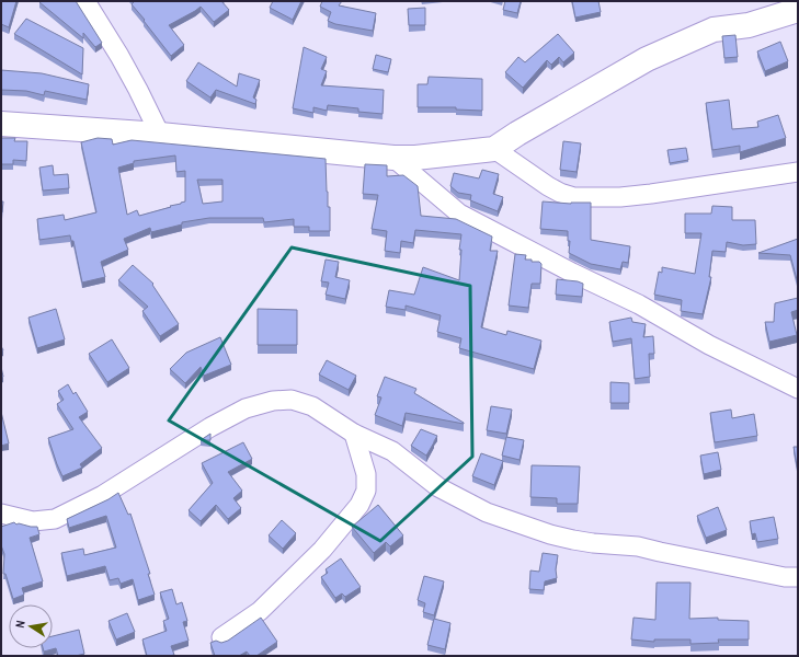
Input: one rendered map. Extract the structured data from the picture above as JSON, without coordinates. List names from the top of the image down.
{
  "north": "left"
}
